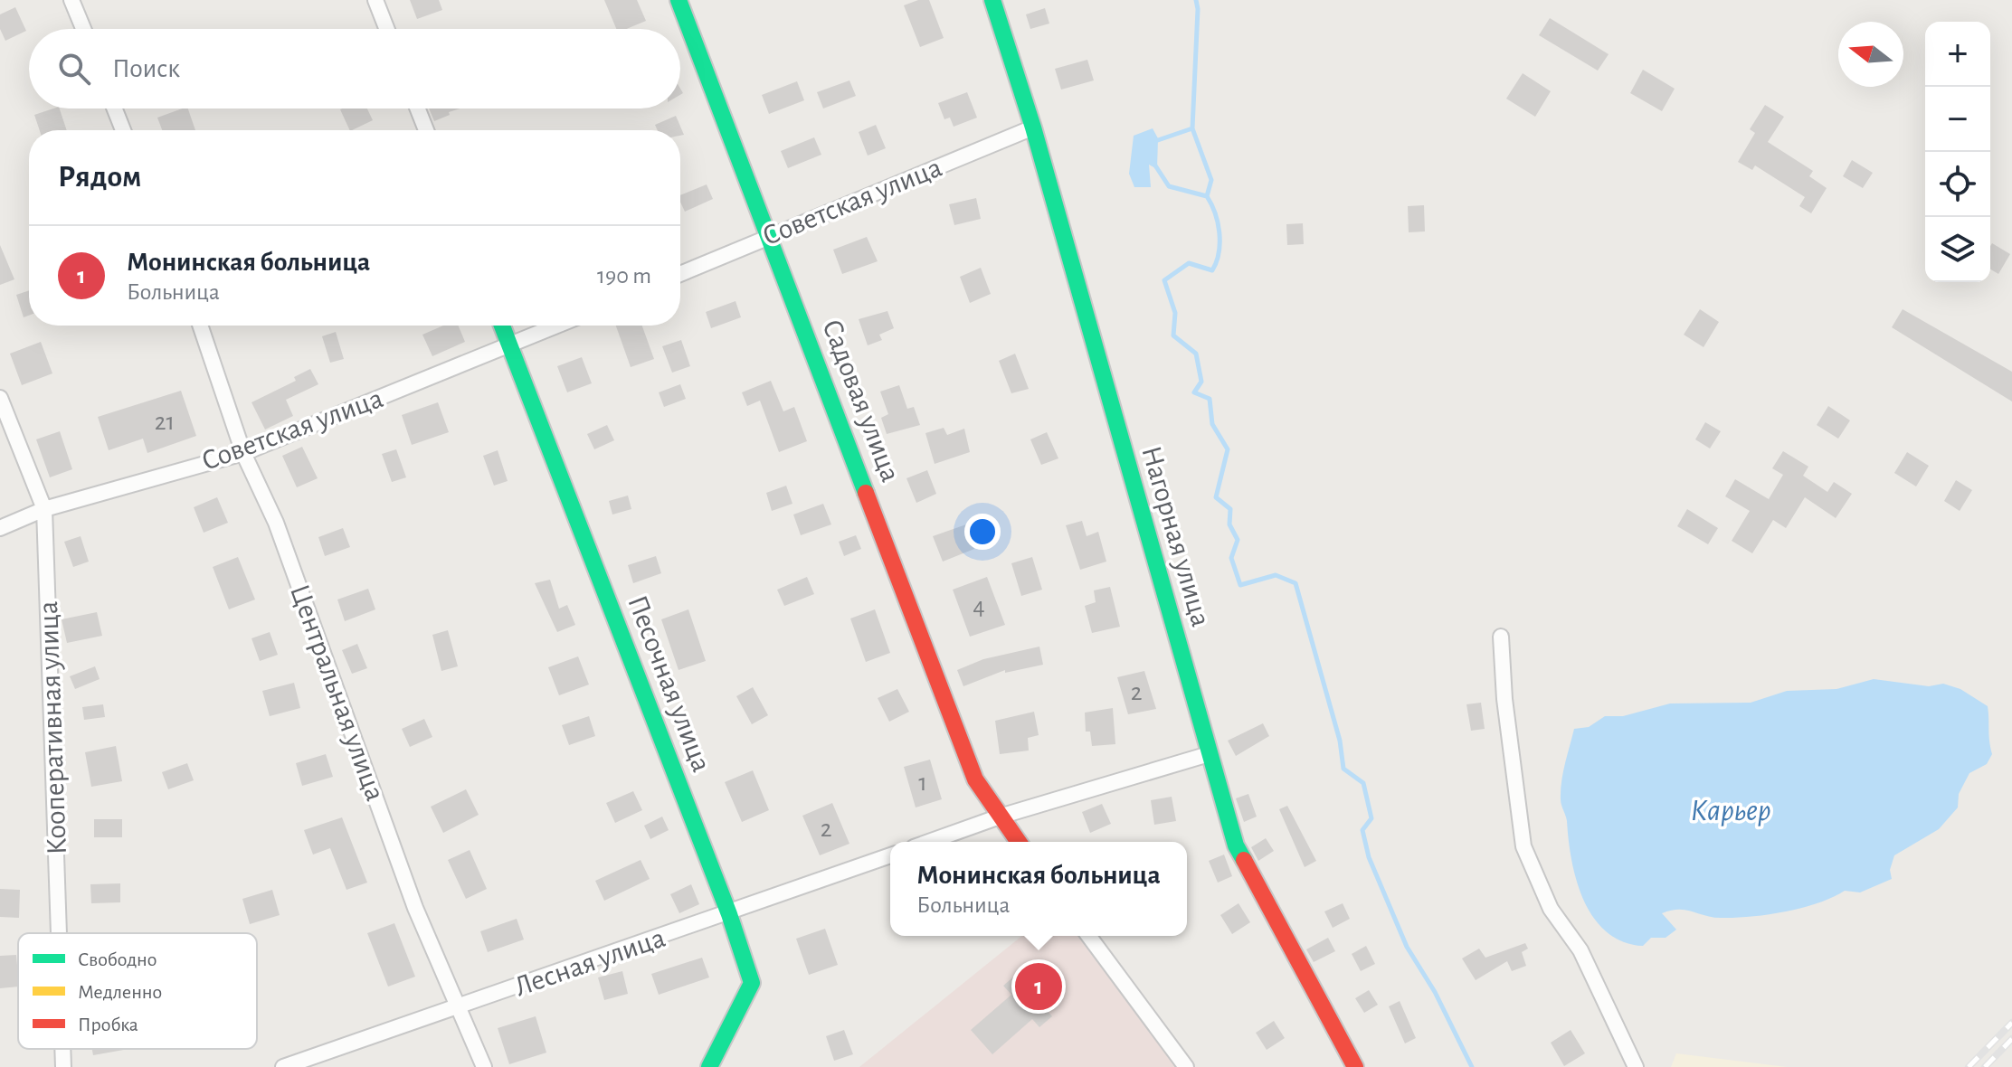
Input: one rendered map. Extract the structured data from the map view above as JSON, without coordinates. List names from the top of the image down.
{
  "streets": {
    "street": [
      "Советская улица",
      "Садовая улица",
      "Нагорная улица",
      "Песочная улица",
      "Центральная улица",
      "Кооперативная улица",
      "Лесная улица"
    ]
  },
  "crossings": [
    ["Советская улица", "Садовая улица"],
    ["Советская улица", "Нагорная улица"],
    ["Советская улица", "Песочная улица"],
    ["Советская улица", "Центральная улица"],
    ["Советская улица", "Кооперативная улица"],
    ["Песочная улица", "Лесная улица"],
    ["Центральная улица", "Лесная улица"]
  ],
  "water": ["Карьер"],
  "house_numbers": [
    "21",
    "4",
    "2",
    "1",
    "2"
  ],
  "legend": ["Свободно", "Медленно", "Пробка"],
  "north": "left",
  "page": {
    "map_buttons": ["+", "−"],
    "search": "Поиск",
    "heading": "Рядом",
    "list": [
      {
        "mark": "1",
        "name": "Монинская больница",
        "note": "Больница",
        "value": "190 m"
      }
    ],
    "popup": ["Монинская больница", "Больница"],
    "pins": "1"
  }
}
